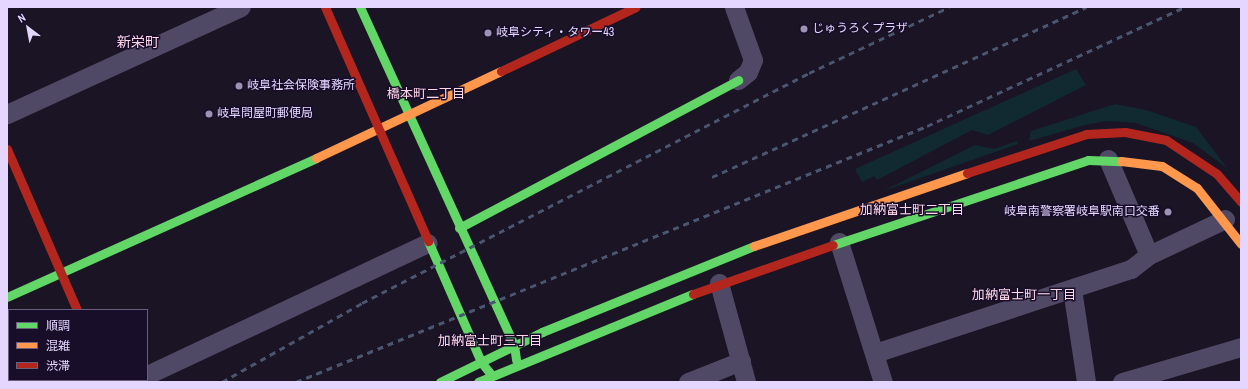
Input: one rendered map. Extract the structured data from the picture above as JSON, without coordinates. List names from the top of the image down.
{
  "districts": [
    "新栄町",
    "橋本町二丁目",
    "加納富士町二丁目",
    "加納富士町一丁目",
    "加納富士町三丁目"
  ],
  "places": [
    "じゅうろくプラザ",
    "岐阜シティ・タワー43",
    "岐阜社会保険事務所",
    "岐阜問屋町郵便局",
    "岐阜南警察署岐阜駅南口交番"
  ],
  "legend": ["順調", "混雑", "渋滞"],
  "north": "top left"
}
